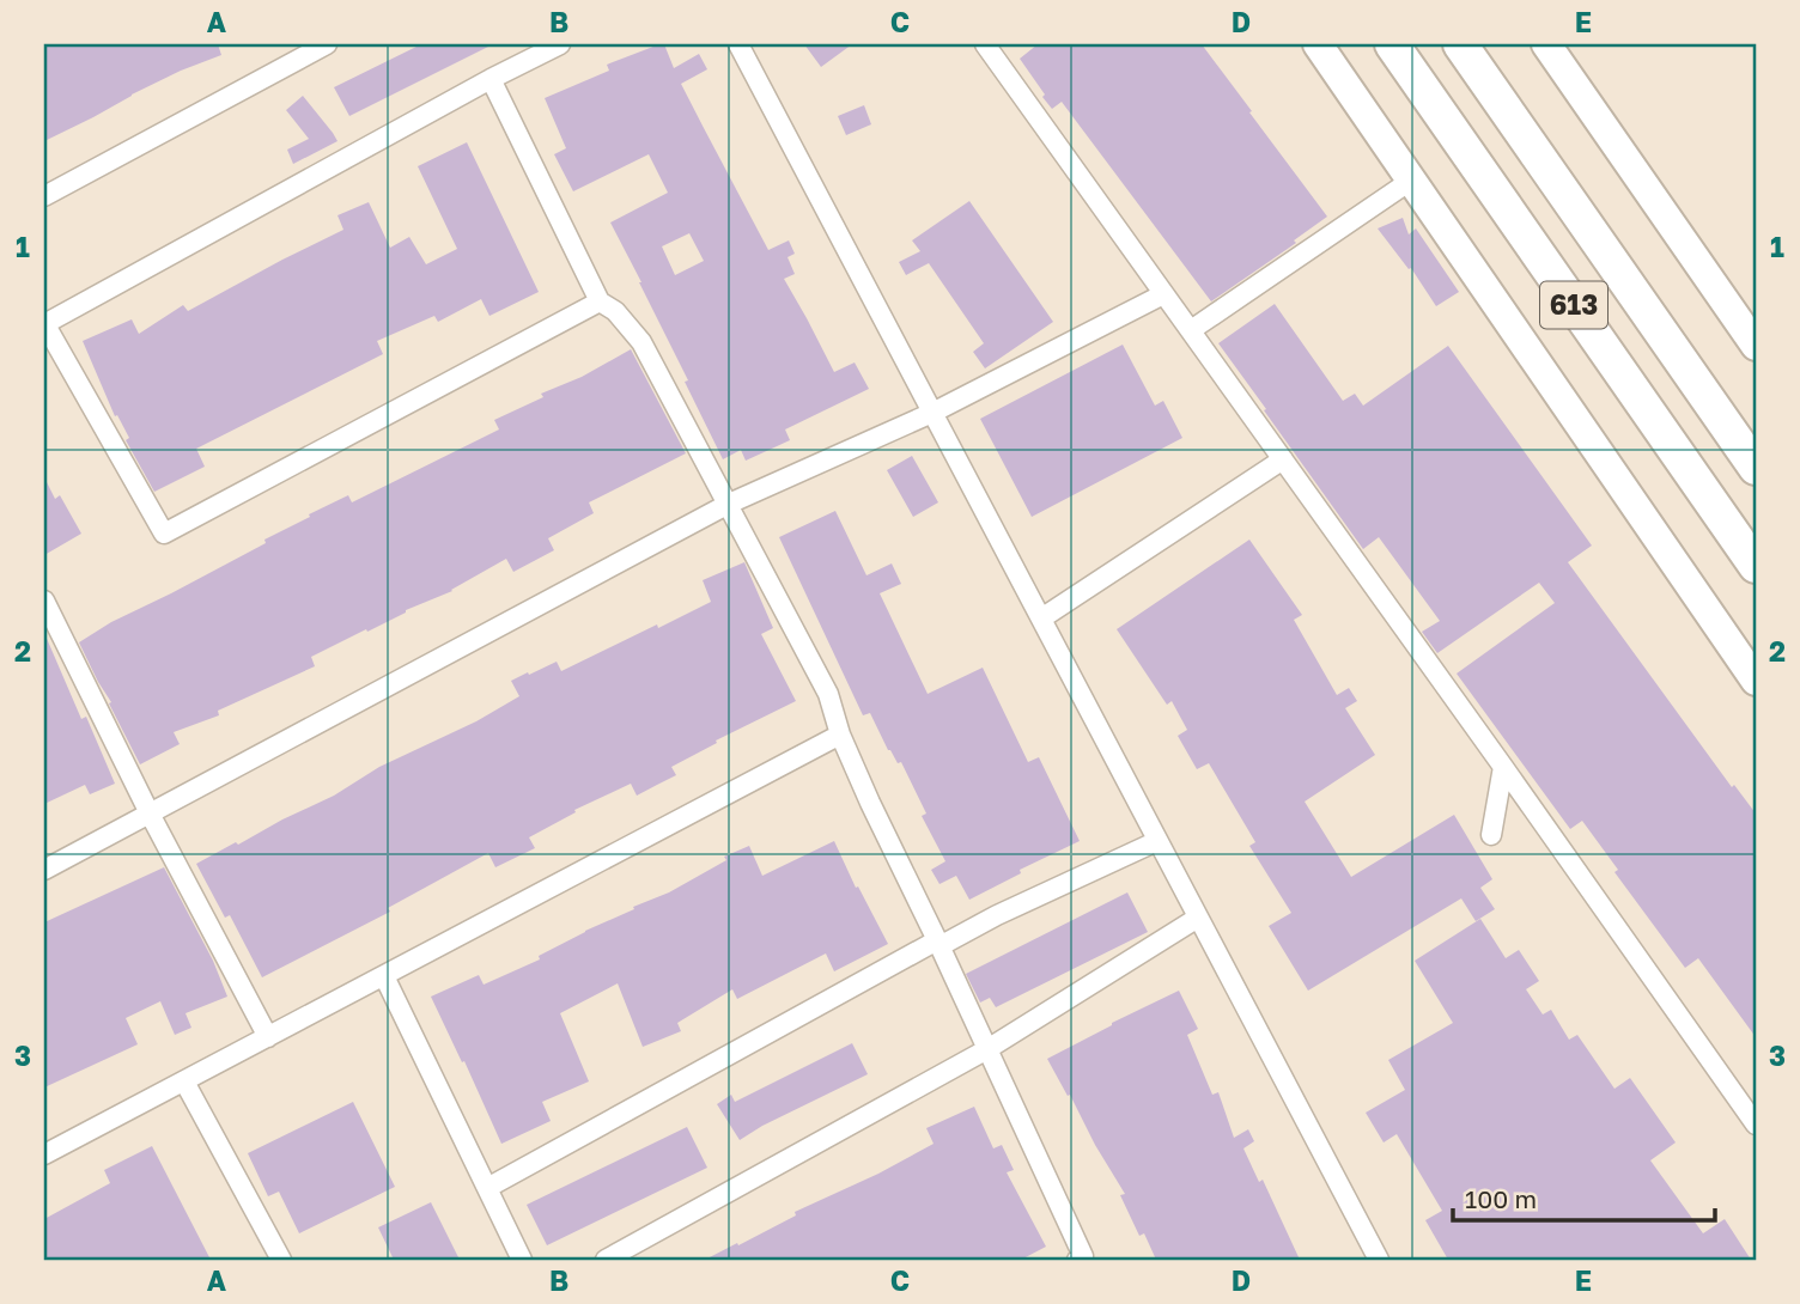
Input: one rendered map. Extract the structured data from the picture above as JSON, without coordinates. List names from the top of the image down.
{
  "streets": {
    "highway": ["613"]
  },
  "scale_bar": "100 m",
  "grid": {
    "columns": [
      "A",
      "B",
      "C",
      "D",
      "E"
    ],
    "rows": ["1", "2", "3"]
  }
}
